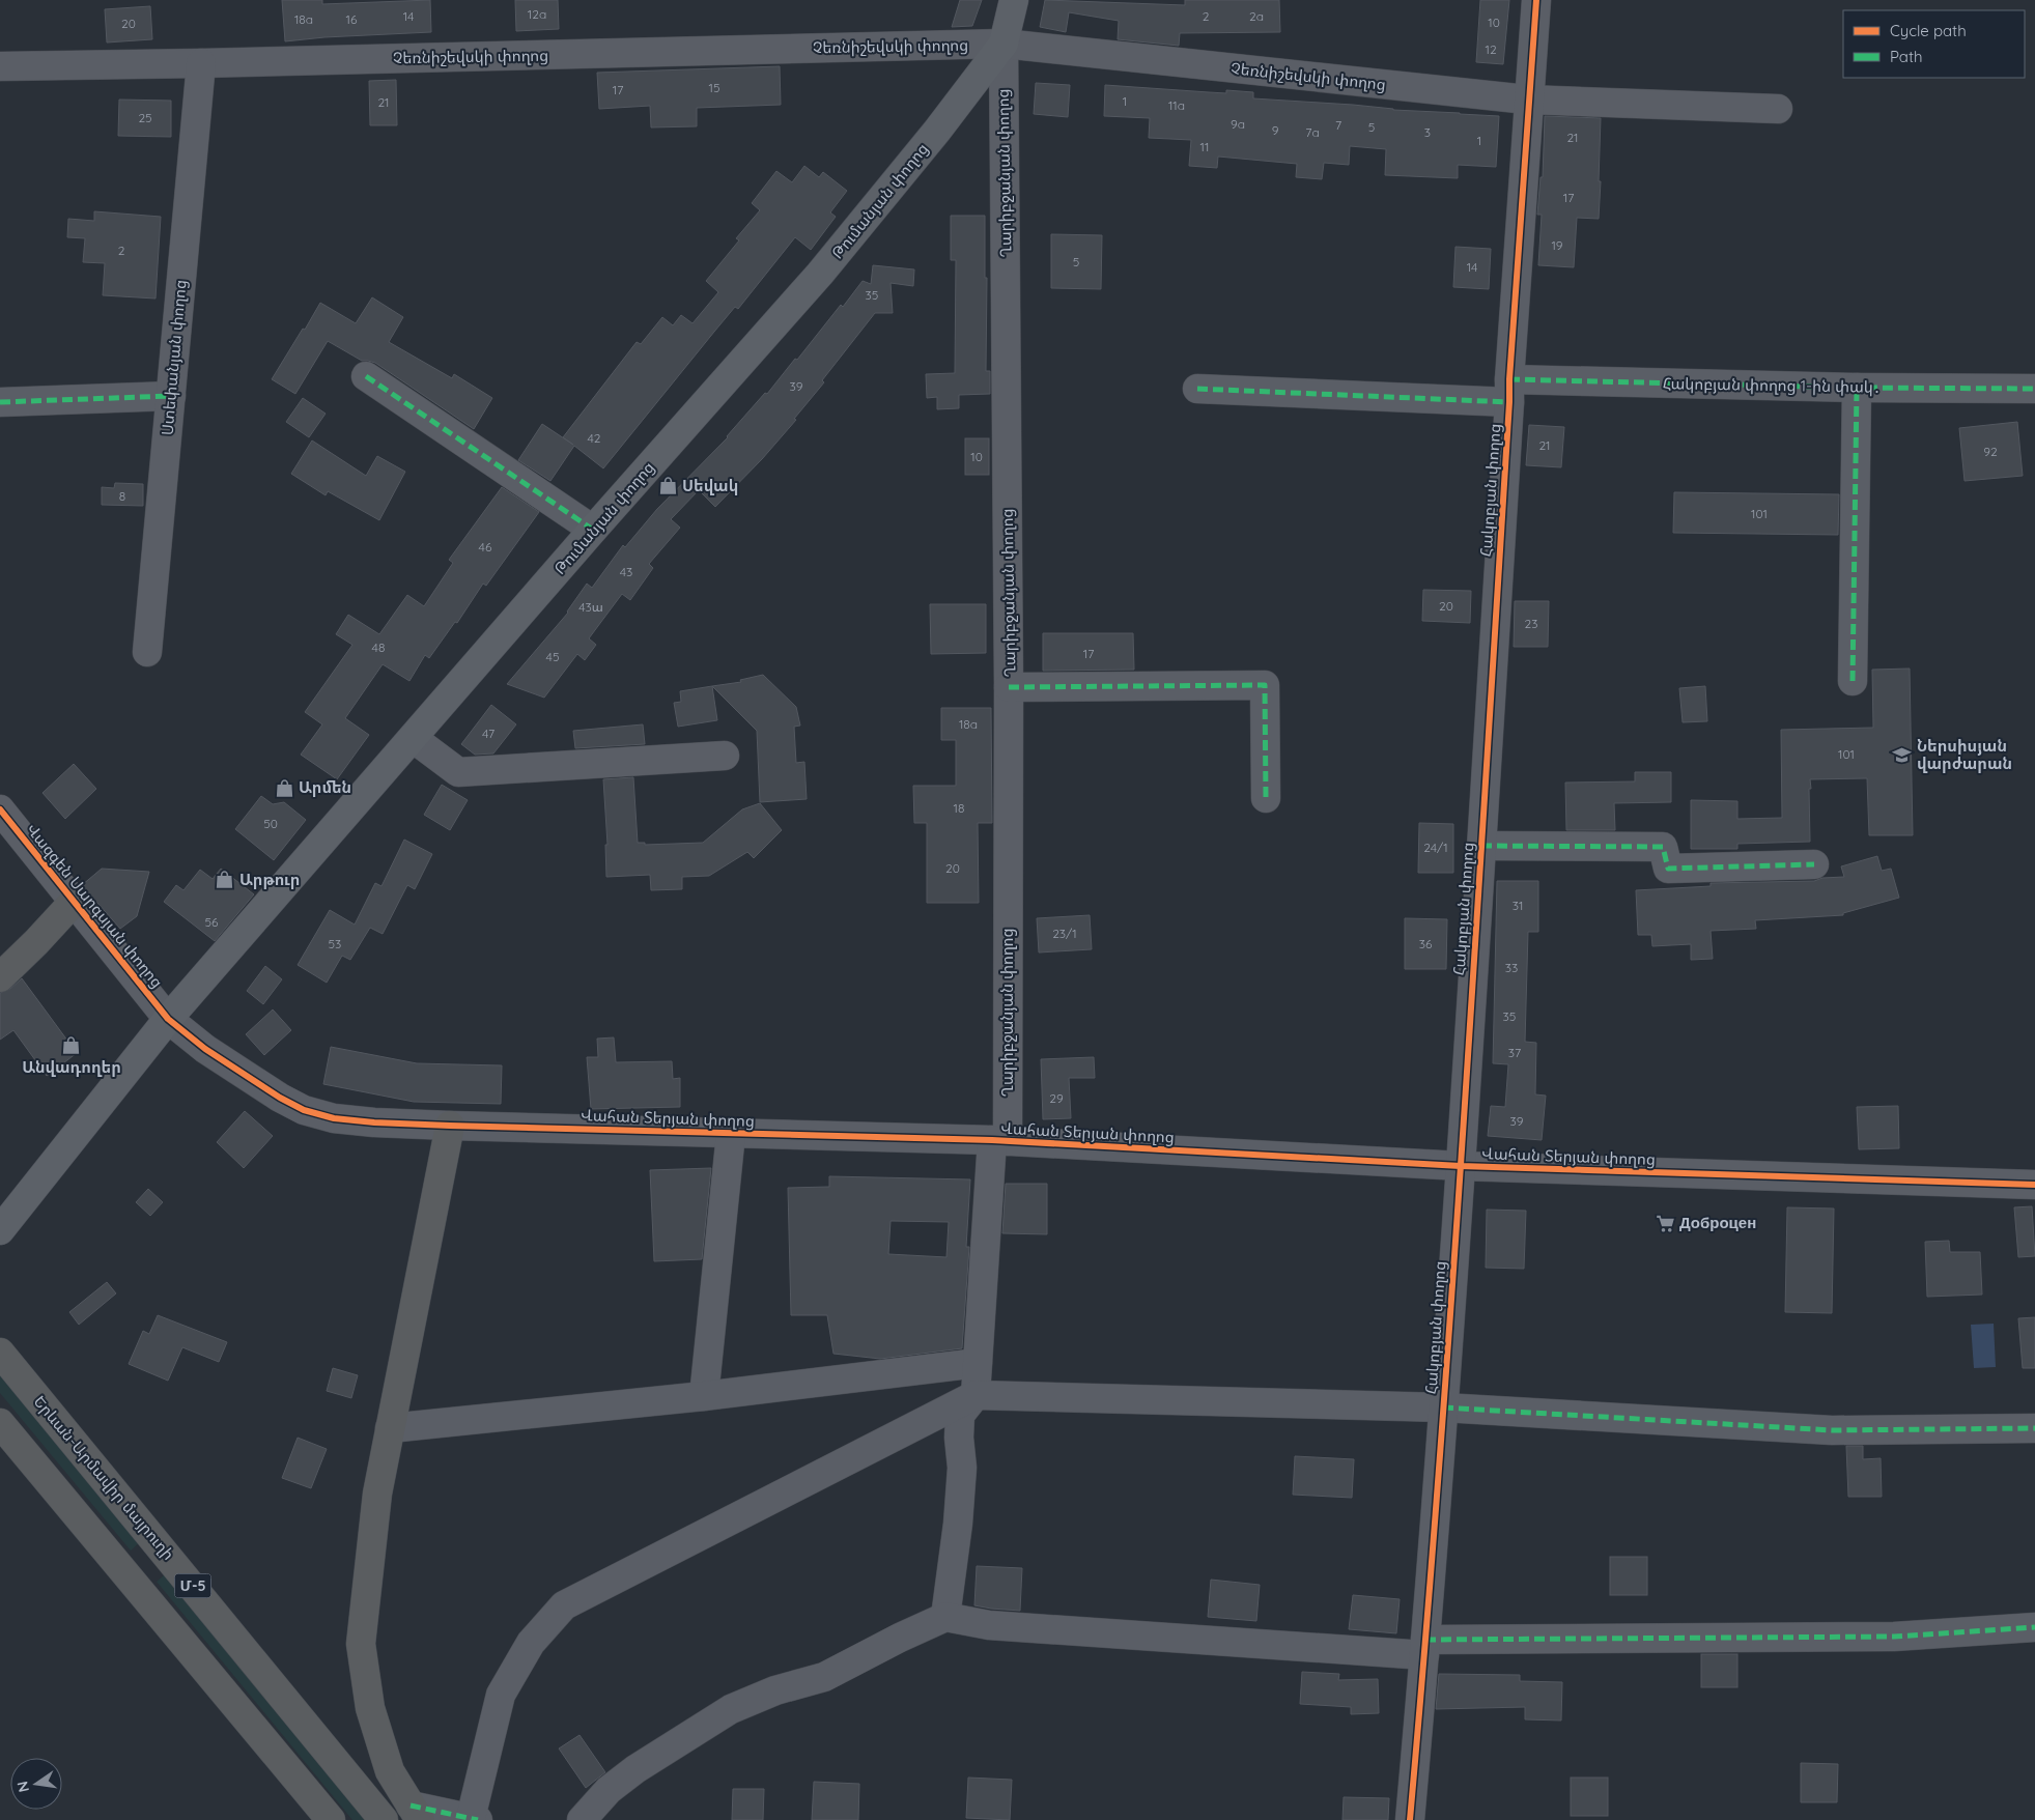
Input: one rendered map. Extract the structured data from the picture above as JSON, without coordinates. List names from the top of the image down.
{
  "streets": {
    "highway": ["Երևան-Արմավիր մայրուղի", "Մ-5"],
    "main road": ["Թումանյան փողոց"],
    "street": [
      "Չեռնիշեվսկի փողոց",
      "Ղարիբջանյան փողոց",
      "Ստեփանյան փողոց",
      "Հակոբյան փողոց 1-ին փակ․",
      "Հակոբյան փողոց",
      "Վազգեն Սարգսյան փողոց",
      "Վահան Տերյան փողոց"
    ]
  },
  "crossings": [
    ["Չեռնիշեվսկի փողոց", "Ղարիբջանյան փողոց"],
    ["Չեռնիշեվսկի փողոց", "Թումանյան փողոց"],
    ["Չեռնիշեվսկի փողոց", "Ստեփանյան փողոց"],
    ["Չեռնիշեվսկի փողոց", "Հակոբյան փողոց"],
    ["Ղարիբջանյան փողոց", "Թումանյան փողոց"],
    ["Ղարիբջանյան փողոց", "Վահան Տերյան փողոց"],
    ["Թումանյան փողոց", "Վազգեն Սարգսյան փողոց"],
    ["Թումանյան փողոց", "Վահան Տերյան փողոց"],
    ["Հակոբյան փողոց 1-ին փակ․", "Հակոբյան փողոց"],
    ["Հակոբյան փողոց", "Վահան Տերյան փողոց"],
    ["Վազգեն Սարգսյան փողոց", "Վահան Տերյան փողոց"]
  ],
  "places": {
    "shop": [
      "Սեվակ",
      "Արմեն",
      "Արթուր",
      "Անվադողեր"
    ],
    "school or university": ["Ներսիսյան վարժարան"],
    "supermarket": ["Доброцен"]
  },
  "house_numbers": [
    "12a",
    "14",
    "2",
    "2a",
    "18a",
    "16",
    "10",
    "20",
    "12",
    "15",
    "17",
    "1",
    "21",
    "11a",
    "25",
    "9a",
    "7",
    "5",
    "9",
    "7a",
    "3",
    "21",
    "1",
    "11",
    "17",
    "19",
    "2",
    "5",
    "14",
    "35",
    "39",
    "42",
    "21",
    "92",
    "10",
    "8",
    "101",
    "46",
    "43",
    "20",
    "43ա",
    "23",
    "48",
    "17",
    "45",
    "18a",
    "47",
    "101",
    "18",
    "50",
    "24/1",
    "20",
    "31",
    "56",
    "23/1",
    "53",
    "36",
    "33",
    "35",
    "37",
    "29",
    "39"
  ],
  "legend": ["Cycle path", "Path"],
  "north": "left"
}
